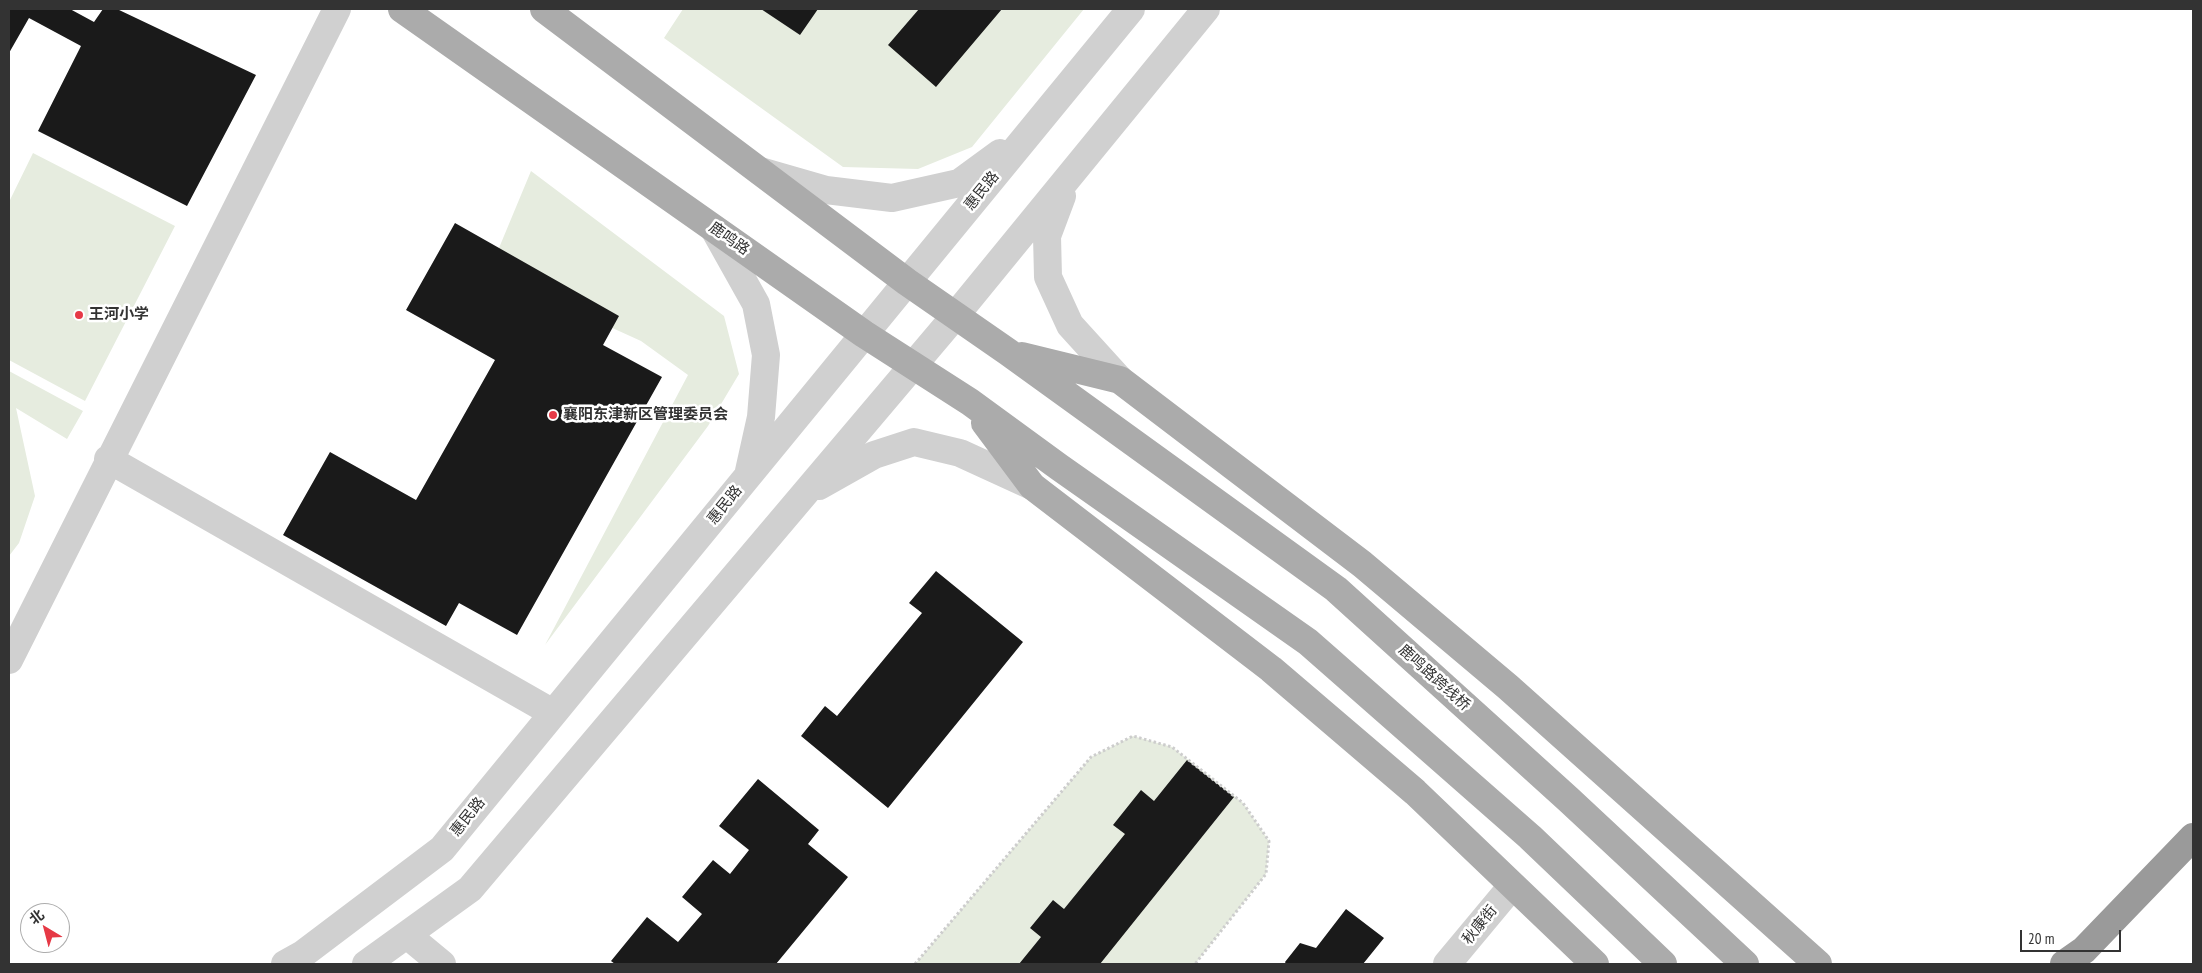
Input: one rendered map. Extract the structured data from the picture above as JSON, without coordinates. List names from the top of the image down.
{
  "streets": {
    "main road": ["鹿鸣路", "鹿鸣路跨线桥"],
    "street": ["惠民路", "秋康街"]
  },
  "crossings": [
    ["惠民路", "鹿鸣路"]
  ],
  "places": ["王河小学", "襄阳东津新区管理委员会"],
  "scale_bar": "20 m",
  "north": "top left"
}
